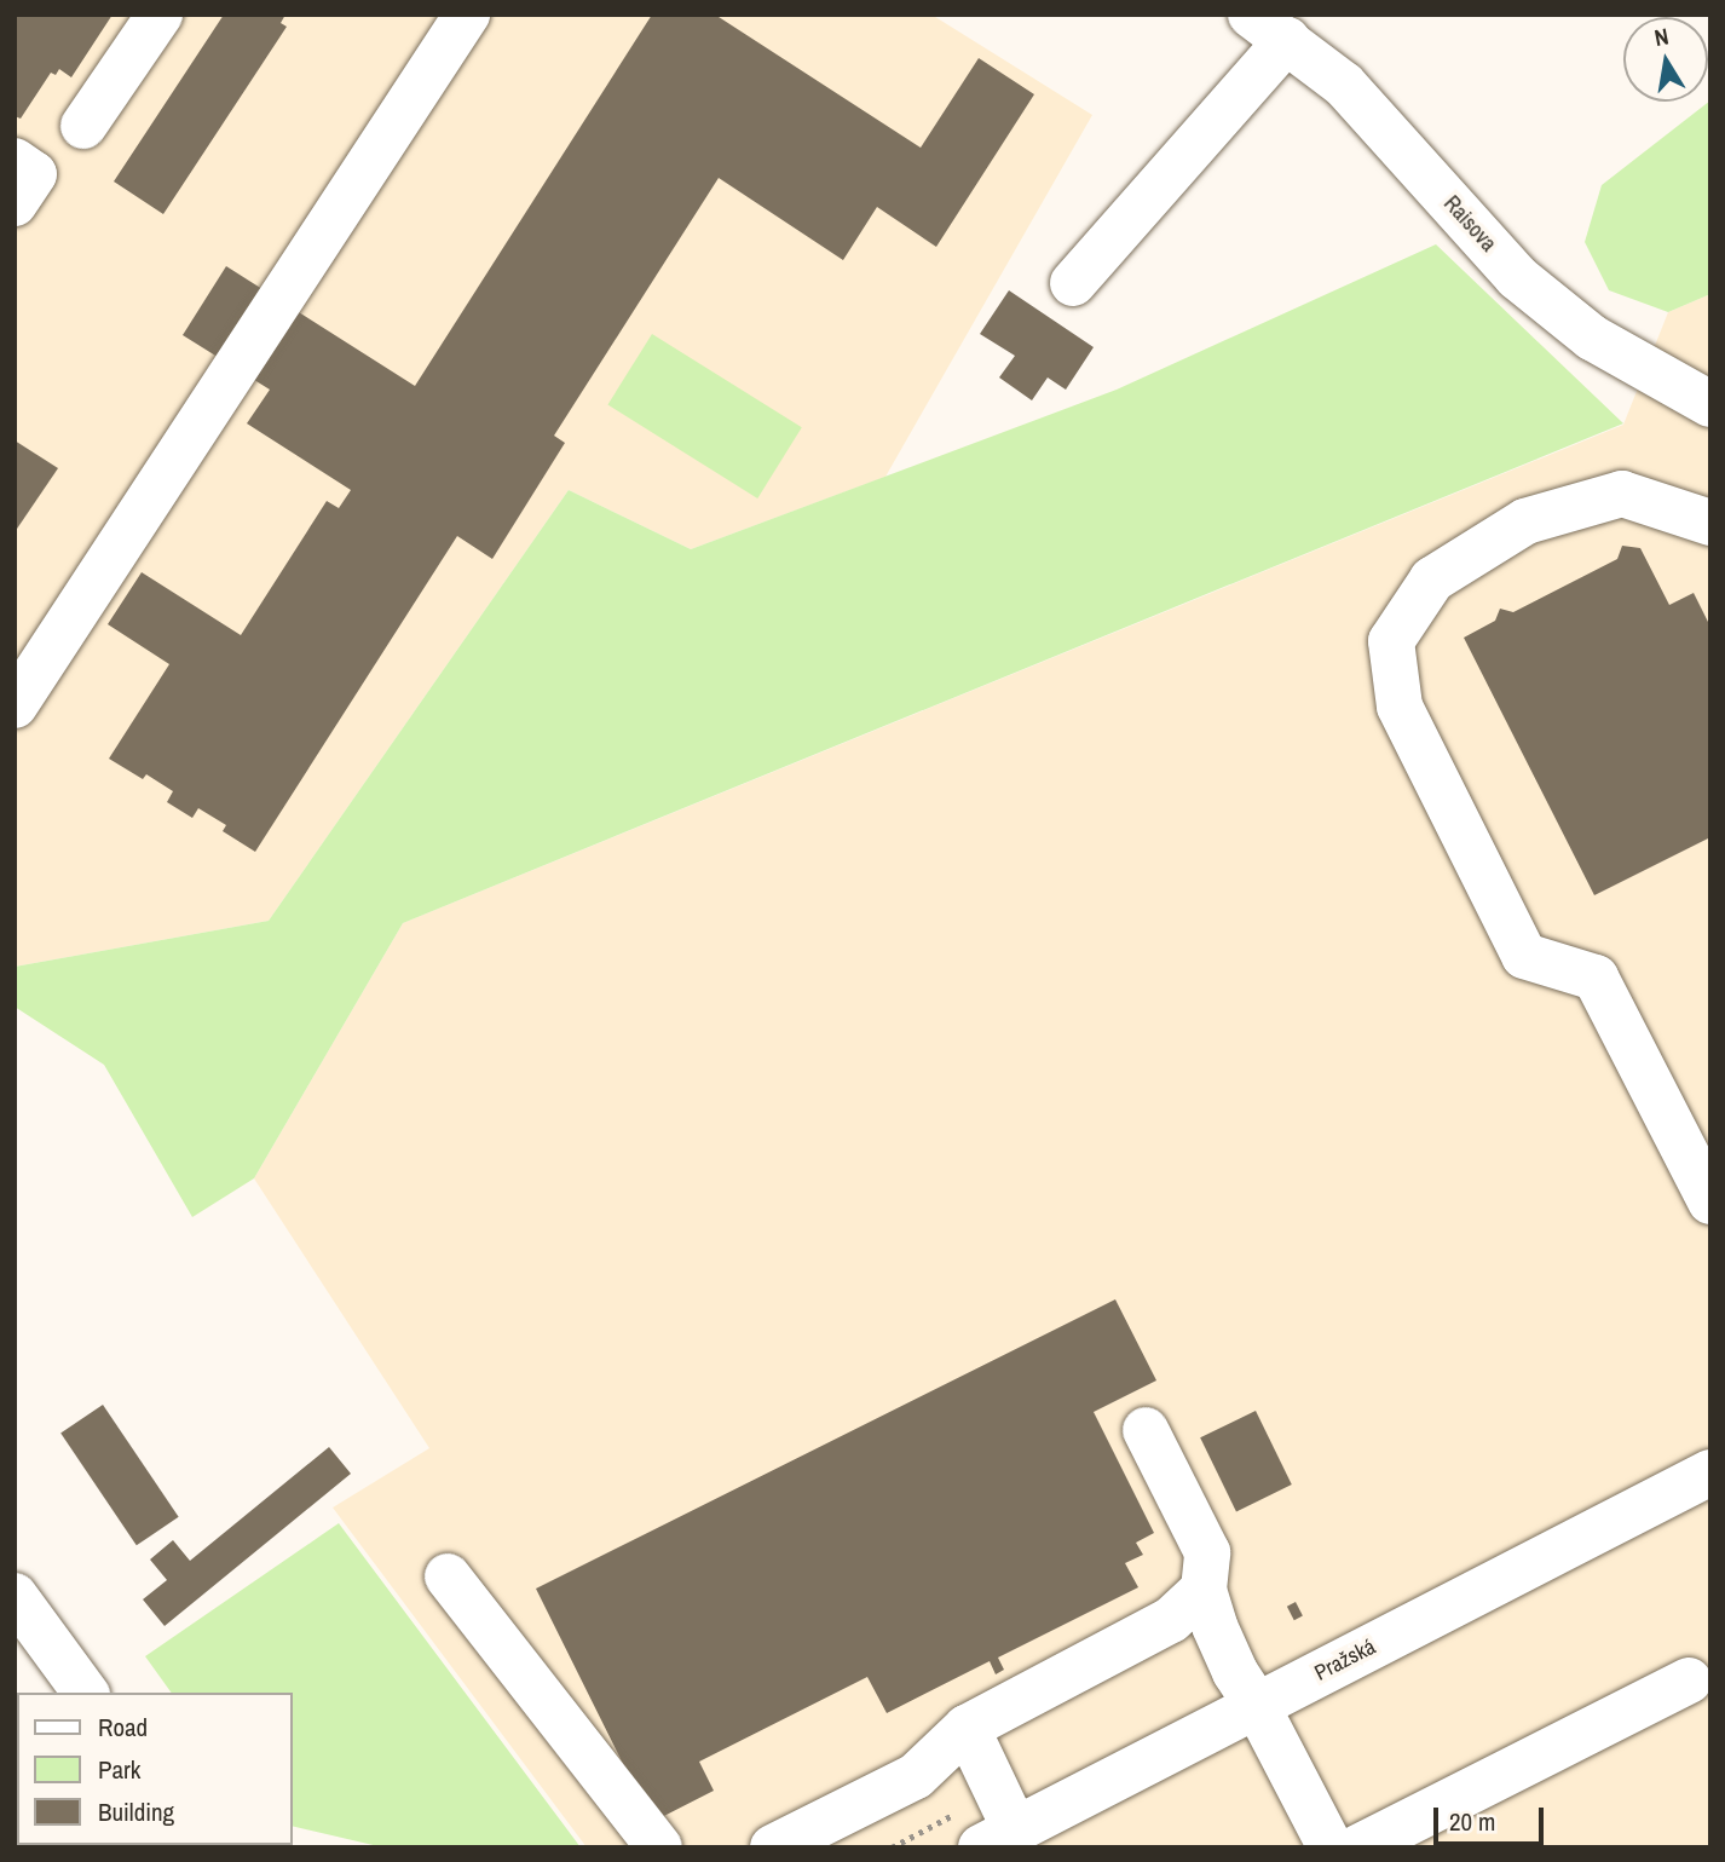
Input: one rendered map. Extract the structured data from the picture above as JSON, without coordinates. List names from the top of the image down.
{
  "streets": {
    "street": ["Raisova", "Pražská"]
  },
  "legend": ["Road", "Park", "Building"],
  "scale_bar": "20 m",
  "north": "top"
}
